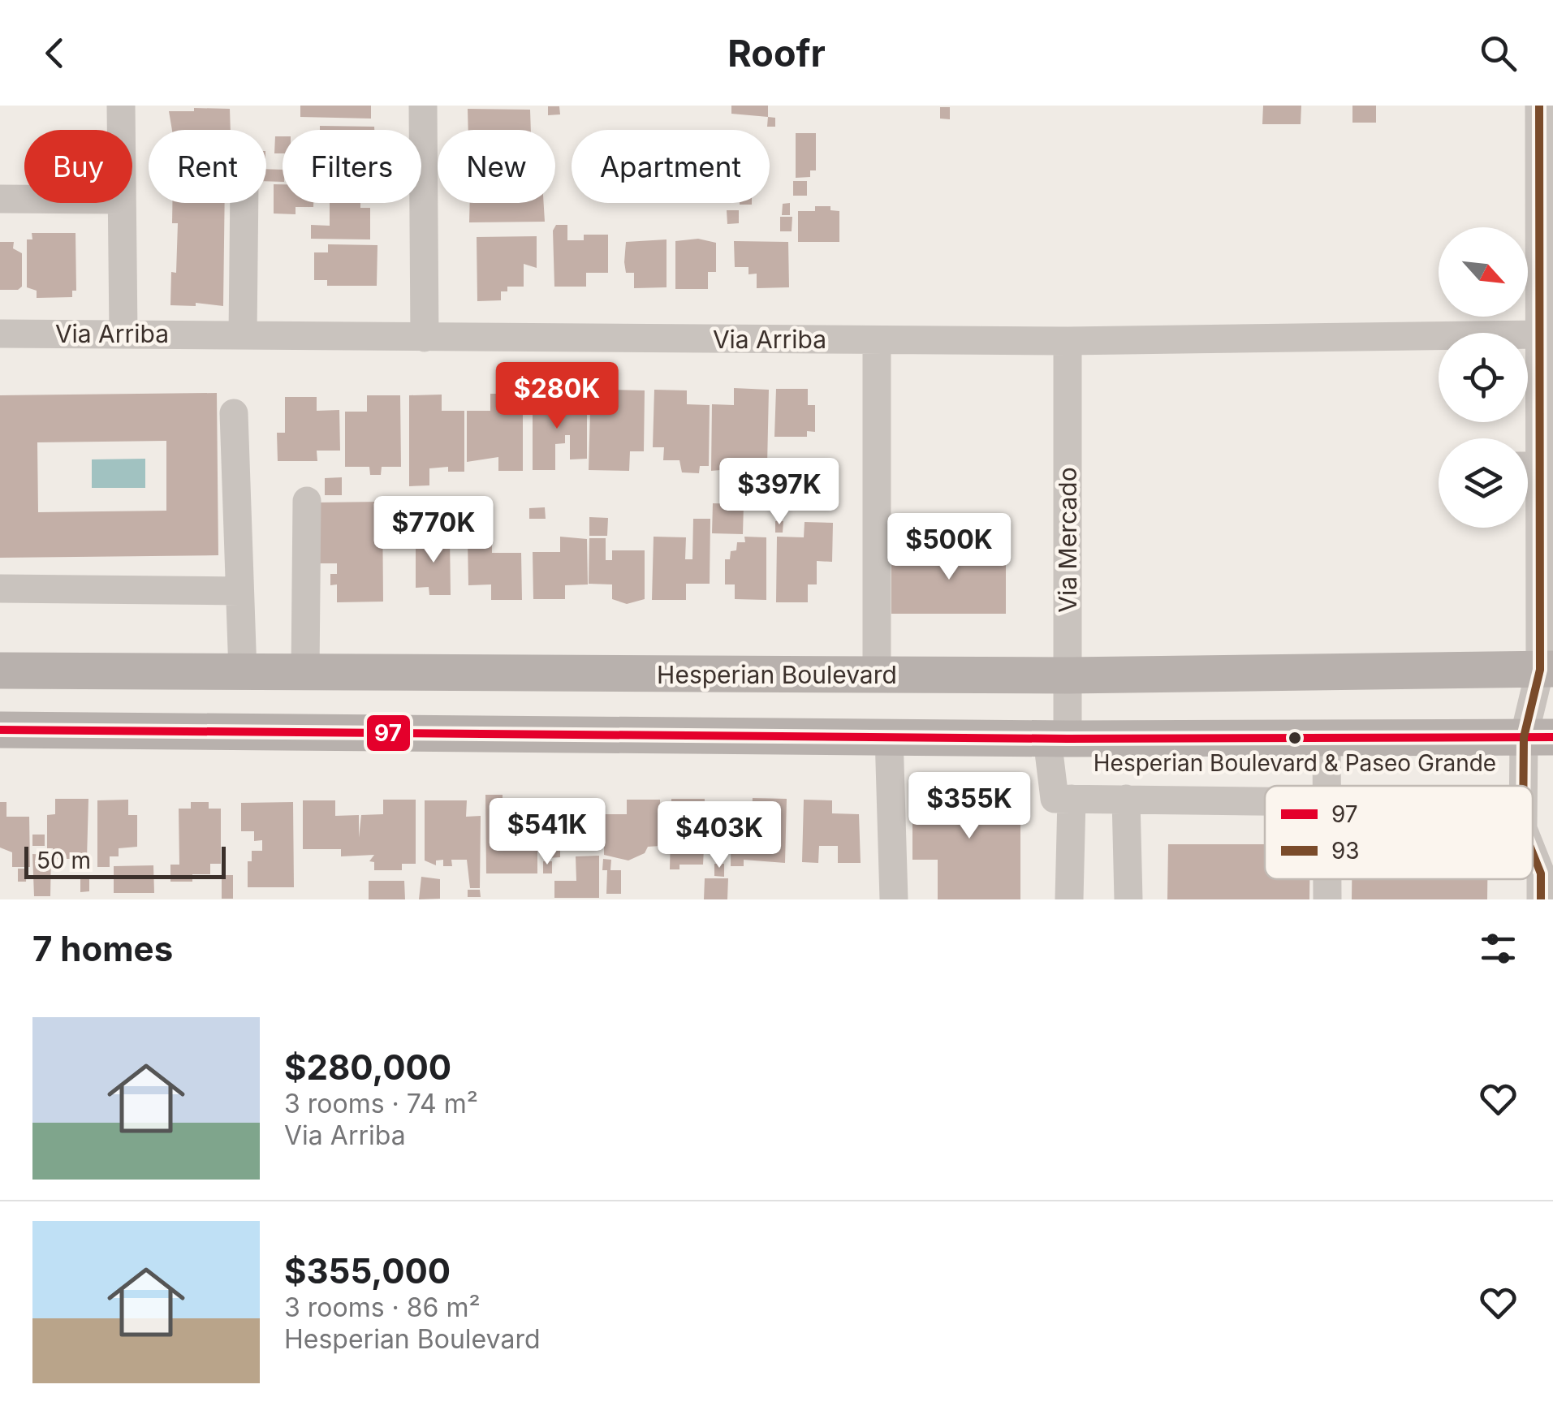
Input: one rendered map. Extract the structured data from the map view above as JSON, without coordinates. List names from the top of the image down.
{
  "streets": {
    "main road": ["Hesperian Boulevard"],
    "street": ["Via Arriba", "Via Mercado"]
  },
  "crossings": [
    ["Via Arriba", "Via Mercado"],
    ["Via Mercado", "Hesperian Boulevard"]
  ],
  "places": ["Hesperian Boulevard & Paseo Grande"],
  "lines": ["transit line 93", "transit line 97"],
  "legend": ["97", "93"],
  "scale_bar": "50 m",
  "north": "bottom right",
  "page": {
    "header": "Roofr",
    "chip": [
      "Buy",
      "Rent",
      "Filters",
      "New",
      "Apartment"
    ],
    "price": [
      "$280K",
      "$397K",
      "$770K",
      "$500K",
      "$355K",
      "$541K",
      "$403K"
    ],
    "scale": "50 m",
    "heading": "7 homes",
    "list": [
      {
        "name": "$280,000",
        "note": "3 rooms · 74 m² · Via Arriba"
      },
      {
        "name": "$355,000",
        "note": "3 rooms · 86 m² · Hesperian Boulevard"
      }
    ]
  }
}
